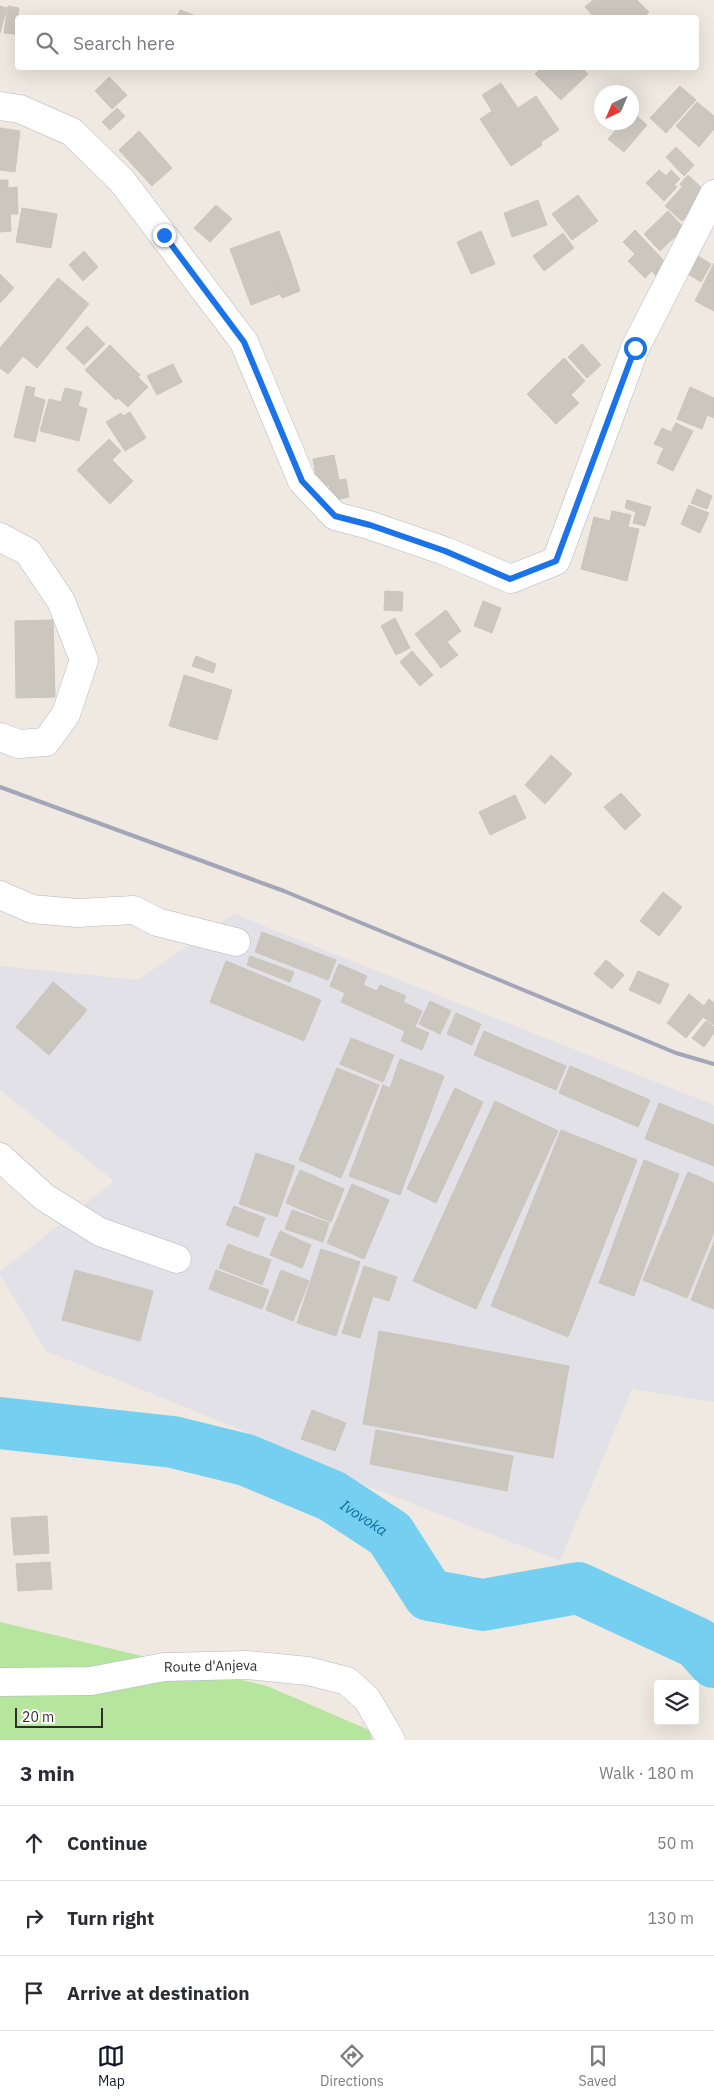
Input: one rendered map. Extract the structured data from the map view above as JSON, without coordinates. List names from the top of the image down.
{
  "streets": {
    "street": ["Route d'Anjeva"]
  },
  "water": ["Ivovoka"],
  "scale_bar": "20 m",
  "north": "bottom left",
  "page": {
    "search": "Search here",
    "scale": "20 m",
    "heading": ["3 min", "Walk · 180 m"],
    "list": [
      ["Continue", "50 m"],
      ["Turn right", "130 m"],
      "Arrive at destination"
    ],
    "nav": ["Map", "Directions", "Saved"]
  }
}
